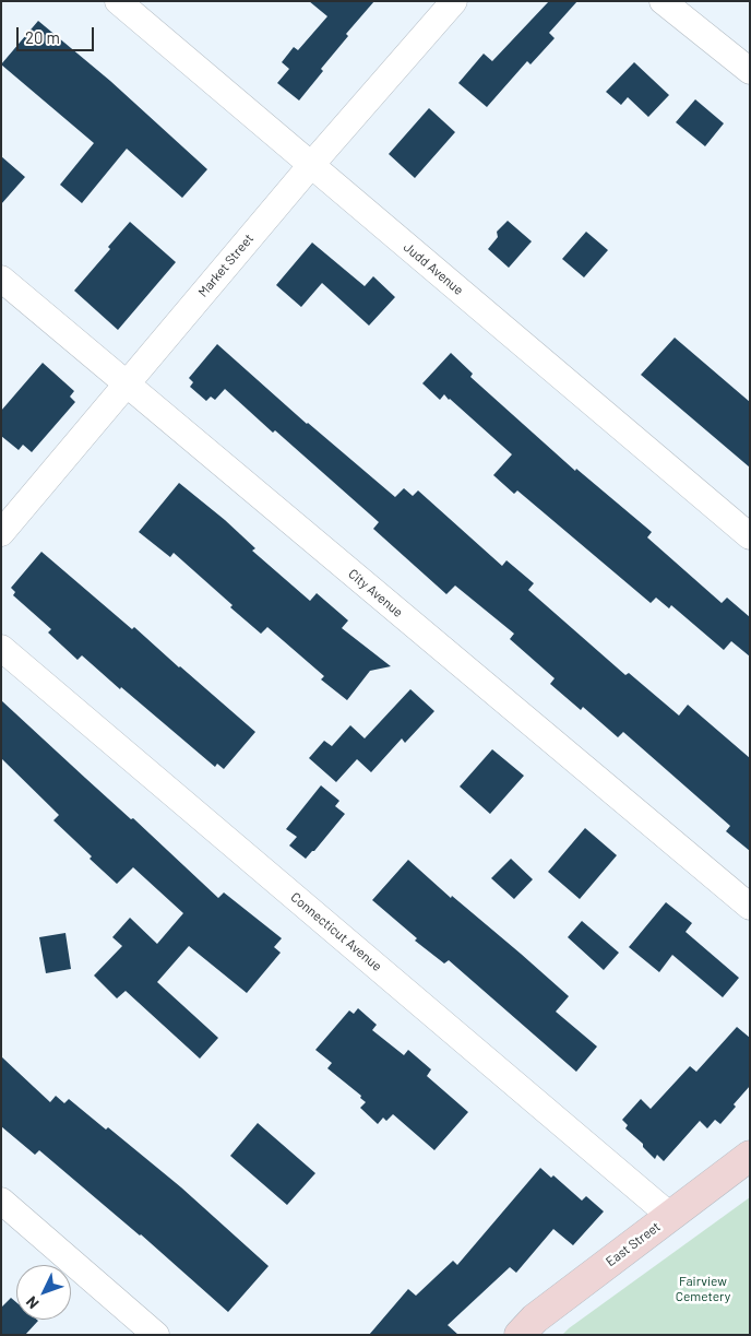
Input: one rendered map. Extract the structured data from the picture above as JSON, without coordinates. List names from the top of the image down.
{
  "streets": {
    "street": [
      "Market Street",
      "Judd Avenue",
      "City Avenue",
      "Connecticut Avenue",
      "East Street"
    ]
  },
  "crossings": [
    ["Market Street", "Judd Avenue"],
    ["Market Street", "City Avenue"],
    ["Connecticut Avenue", "East Street"]
  ],
  "parks": ["Fairview Cemetery"],
  "scale_bar": "20 m",
  "north": "bottom left"
}
